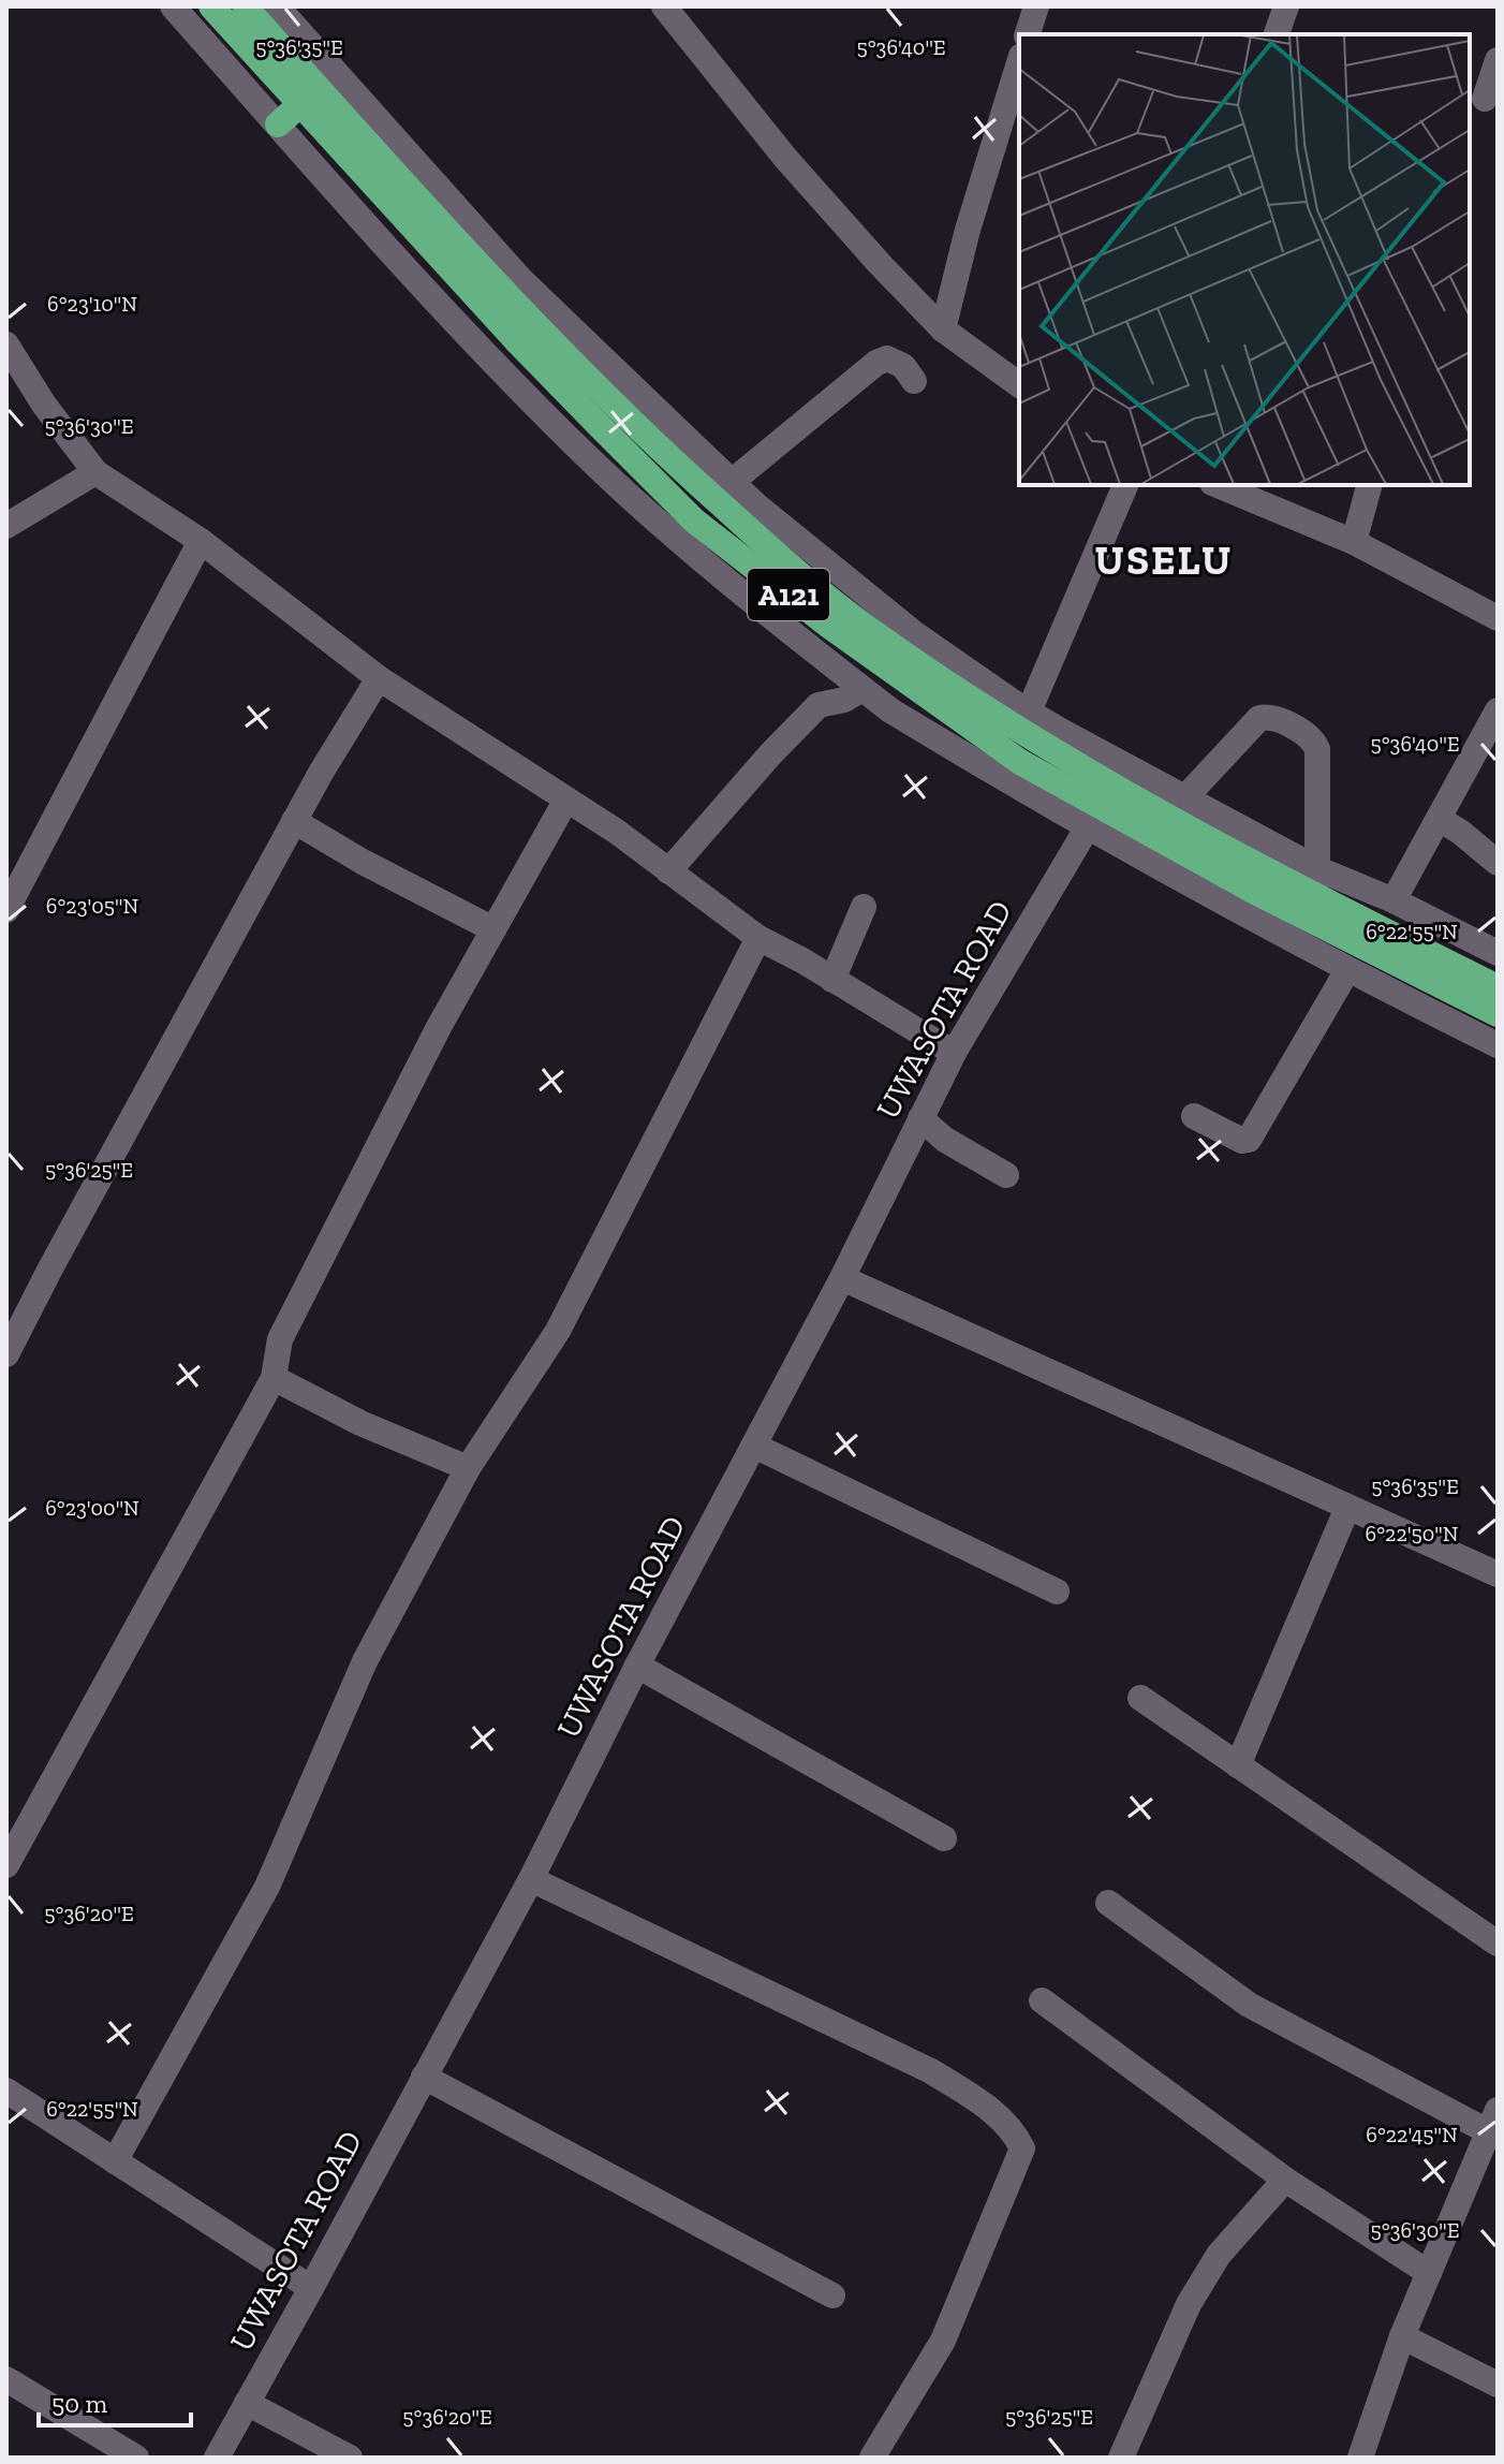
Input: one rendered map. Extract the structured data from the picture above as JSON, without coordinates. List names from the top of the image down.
{
  "streets": {
    "highway": ["A121"],
    "street": ["UWASOTA ROAD"]
  },
  "districts": ["USELU"],
  "scale_bar": "50 m",
  "coordinates": [
    "5°36'35\"E",
    "5°36'40\"E",
    "6°23'10\"N",
    "5°36'30\"E",
    "6°23'05\"N",
    "6°22'55\"N",
    "5°36'25\"E",
    "6°23'00\"N",
    "6°22'50\"N",
    "5°36'20\"E",
    "6°22'45\"N"
  ]
}
